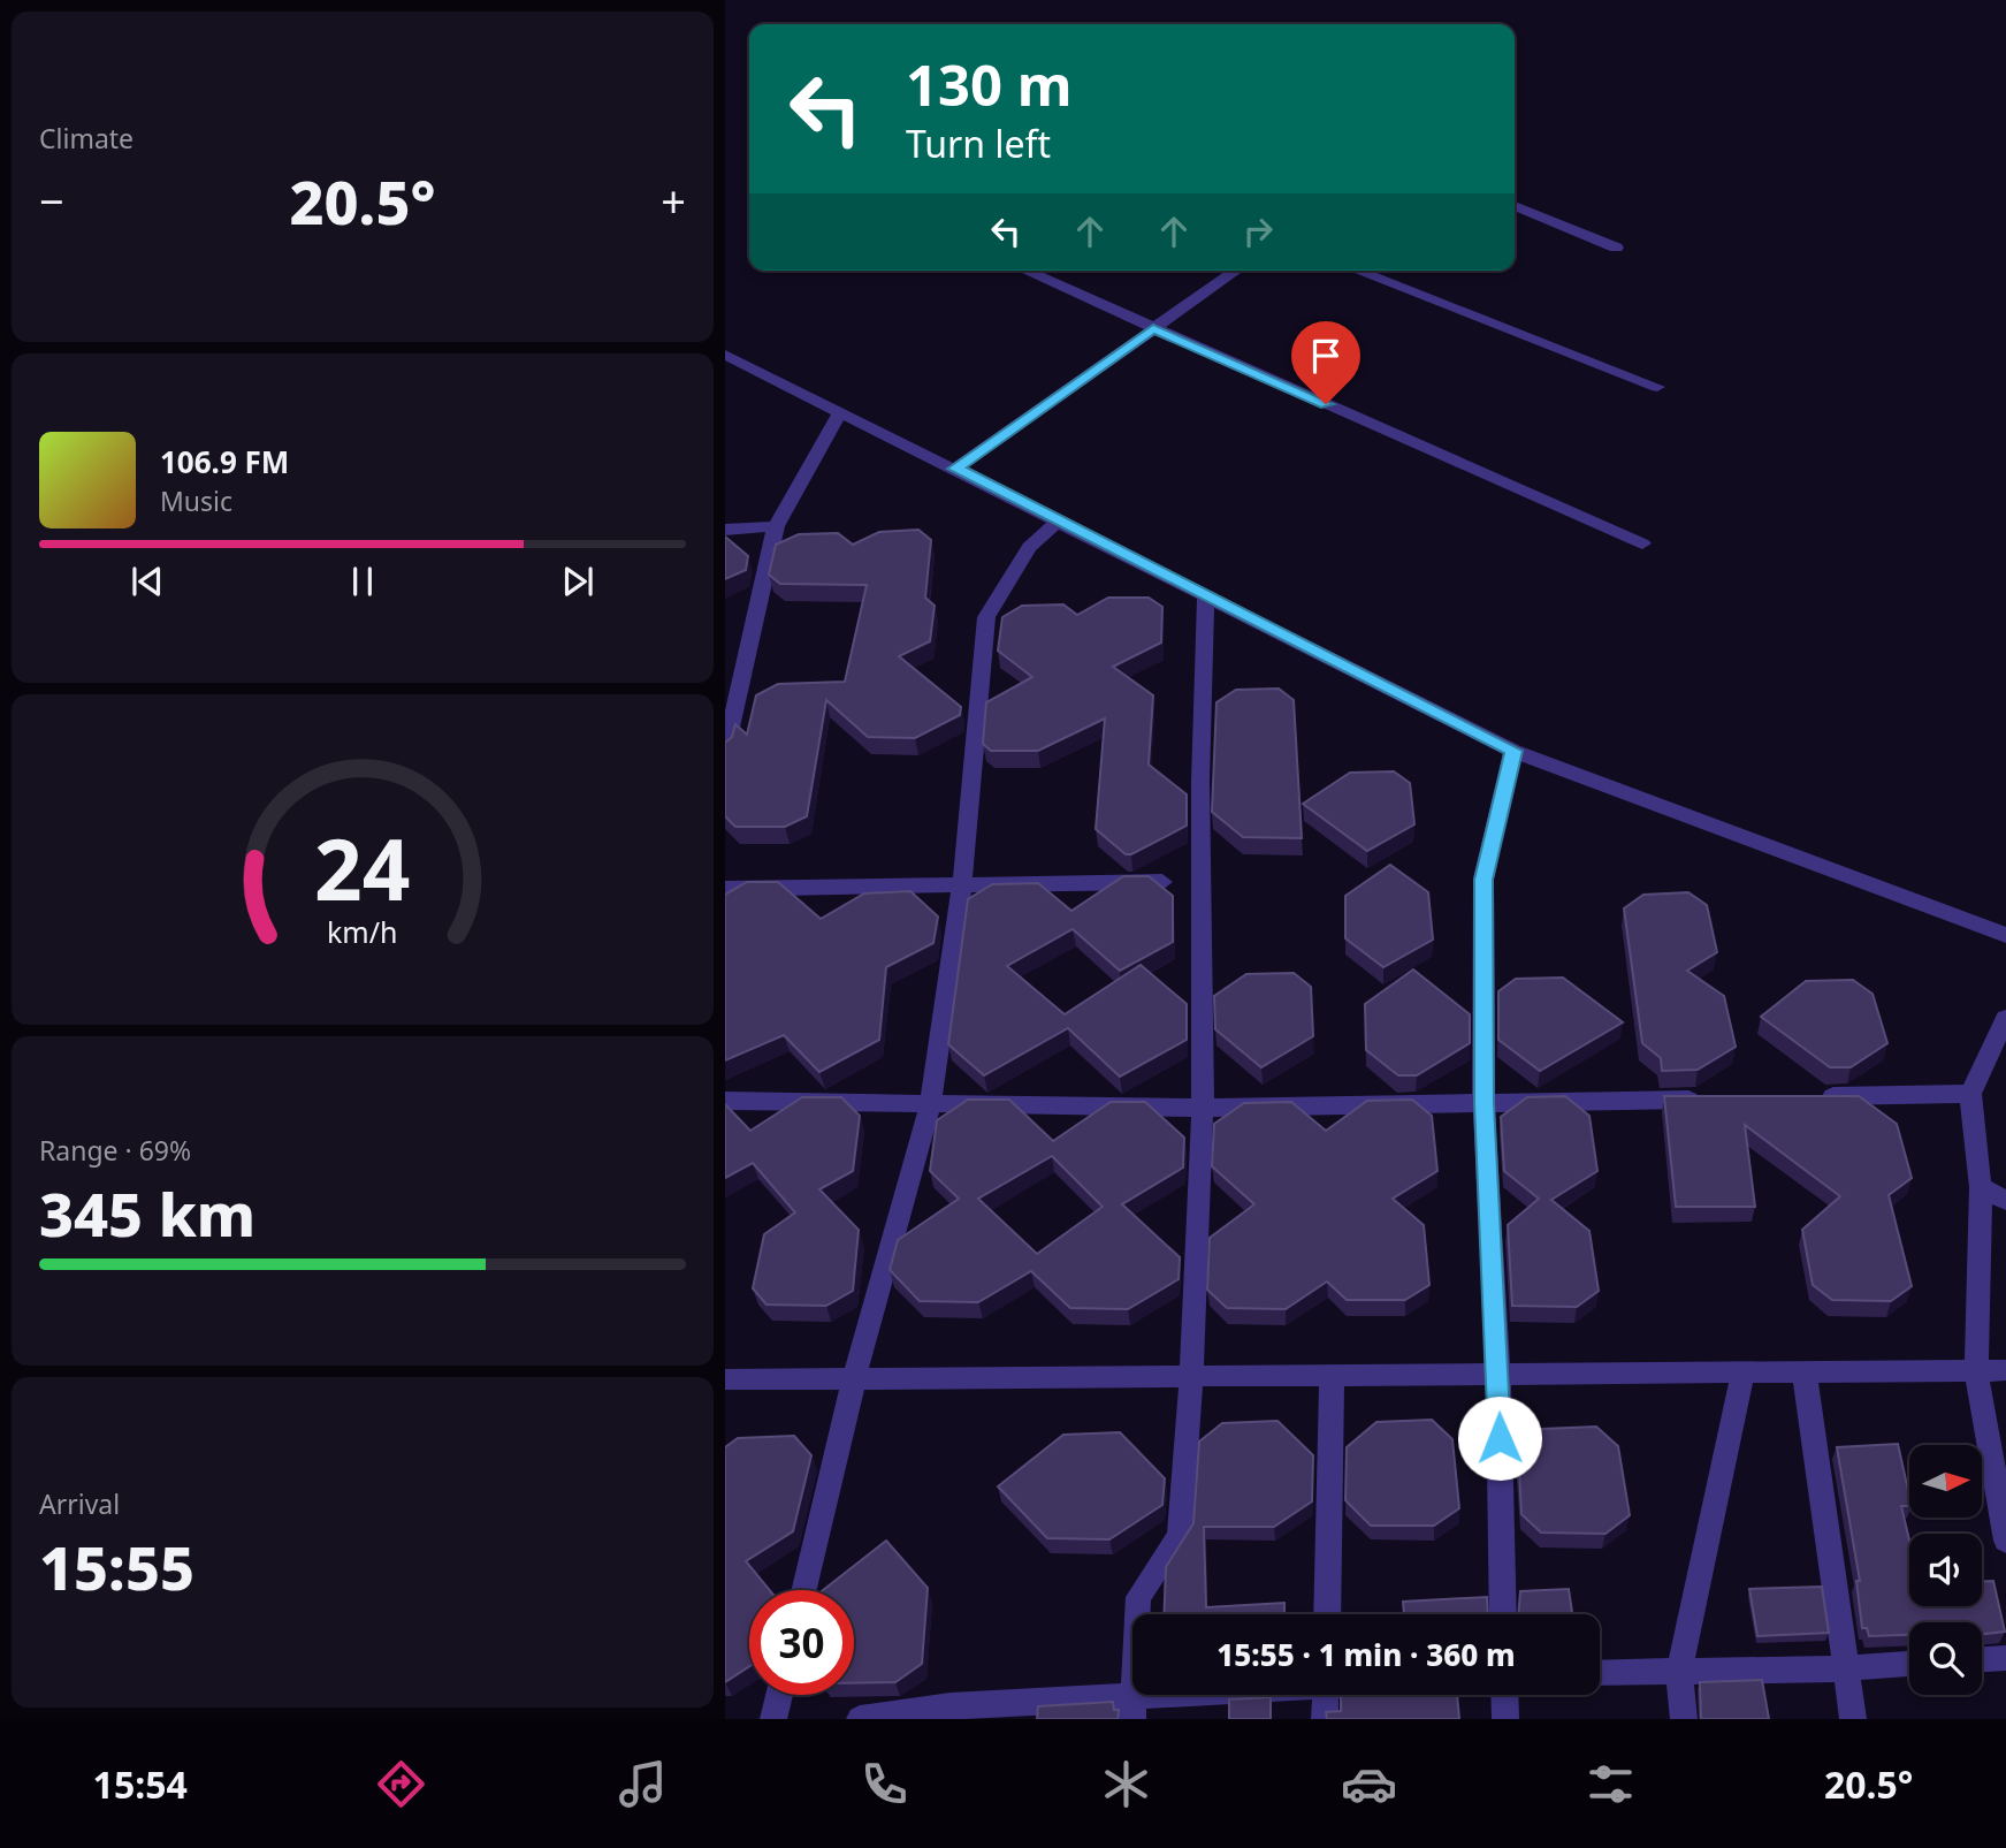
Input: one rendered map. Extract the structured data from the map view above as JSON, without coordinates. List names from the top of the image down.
{
  "north": "right",
  "page": {
    "tile": [
      "Climate",
      ["Range · 69%", "345 km"],
      ["Arrival", "15:55"]
    ],
    "turn": ["130 m", "Turn left"],
    "heat": ["−", "20.5°", "+"],
    "song": ["106.9 FM", "Music"],
    "limit": "30",
    "trip": "15:55 · 1 min · 360 m",
    "tabs": ["15:54", "20.5°"],
    "gauge": ["24", "km/h"]
  }
}
